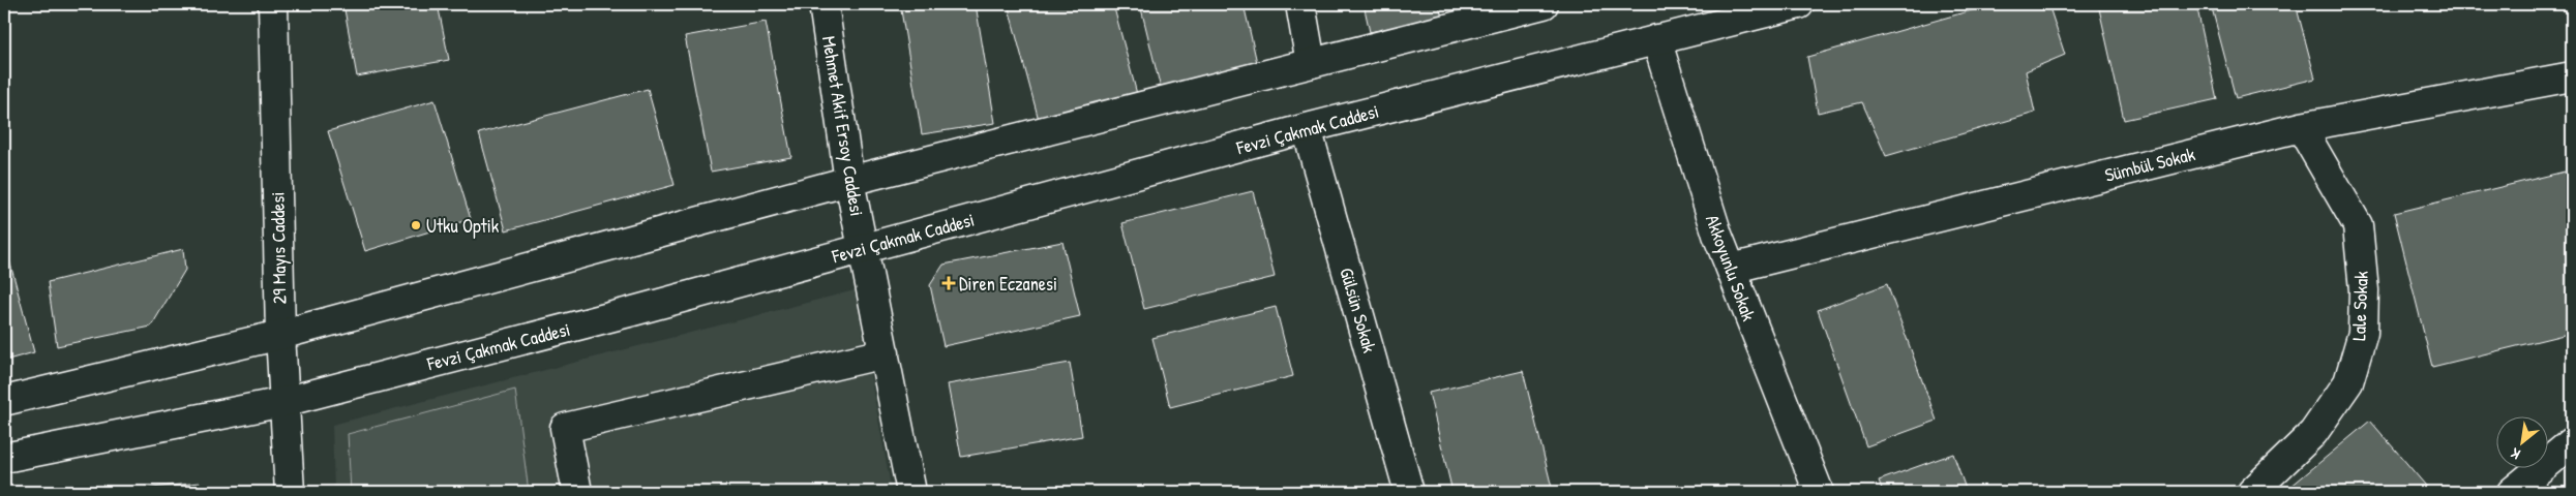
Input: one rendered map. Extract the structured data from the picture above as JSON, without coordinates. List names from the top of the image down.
{
  "streets": {
    "main road": [
      "Mehmet Akif Ersoy Caddesi",
      "Fevzi Çakmak Caddesi",
      "Sümbül Sokak",
      "29 Mayıs Caddesi",
      "Akkoyunlu Sokak",
      "Lale Sokak",
      "Gülsün Sokak"
    ]
  },
  "crossings": [
    ["Mehmet Akif Ersoy Caddesi", "Fevzi Çakmak Caddesi"],
    ["Fevzi Çakmak Caddesi", "29 Mayıs Caddesi"],
    ["Fevzi Çakmak Caddesi", "Akkoyunlu Sokak"],
    ["Fevzi Çakmak Caddesi", "Gülsün Sokak"],
    ["Sümbül Sokak", "Akkoyunlu Sokak"],
    ["Sümbül Sokak", "Lale Sokak"]
  ],
  "places": {
    "other": ["Utku Optik"],
    "health": ["Diren Eczanesi"]
  },
  "north": "bottom left"
}
